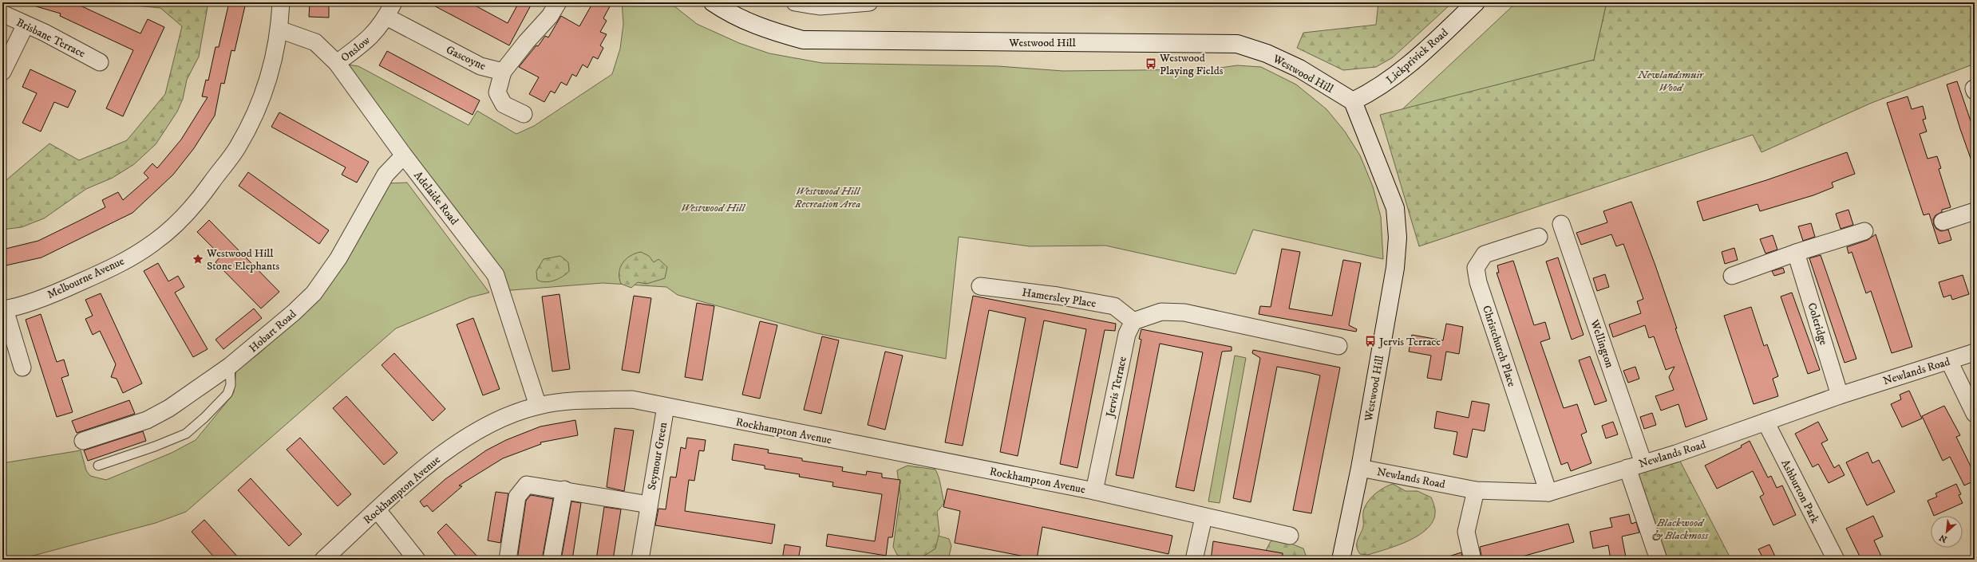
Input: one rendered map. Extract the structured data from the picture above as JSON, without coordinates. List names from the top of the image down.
{
  "streets": {
    "street": [
      "Brisbane Terrace",
      "Westwood Hill",
      "Onslow",
      "Lickprivick Road",
      "Gascoyne",
      "Adelaide Road",
      "Melbourne Avenue",
      "Hamersley Place",
      "Coleridge",
      "Hobart Road",
      "Wellington",
      "Christchurch Place",
      "Newlands Road",
      "Jervis Terrace",
      "Rockhampton Avenue",
      "Seymour Green",
      "Ashburton Park"
    ]
  },
  "crossings": [
    ["Westwood Hill", "Lickprivick Road"],
    ["Westwood Hill", "Newlands Road"],
    ["Onslow", "Gascoyne"],
    ["Onslow", "Adelaide Road"],
    ["Adelaide Road", "Melbourne Avenue"],
    ["Adelaide Road", "Hobart Road"],
    ["Adelaide Road", "Rockhampton Avenue"],
    ["Hamersley Place", "Jervis Terrace"],
    ["Coleridge", "Newlands Road"],
    ["Wellington", "Newlands Road"],
    ["Christchurch Place", "Newlands Road"],
    ["Newlands Road", "Ashburton Park"],
    ["Jervis Terrace", "Rockhampton Avenue"],
    ["Rockhampton Avenue", "Seymour Green"]
  ],
  "parks": [
    "Newlandsmuir Wood",
    "Westwood Hill Recreation Area",
    "Westwood Hill",
    "Blackwood & Blackmoss"
  ],
  "places": {
    "bus stop": ["Westwood Playing Fields", "Jervis Terrace"],
    "place": ["Westwood Hill Stone Elephants"]
  },
  "north": "bottom left"
}
